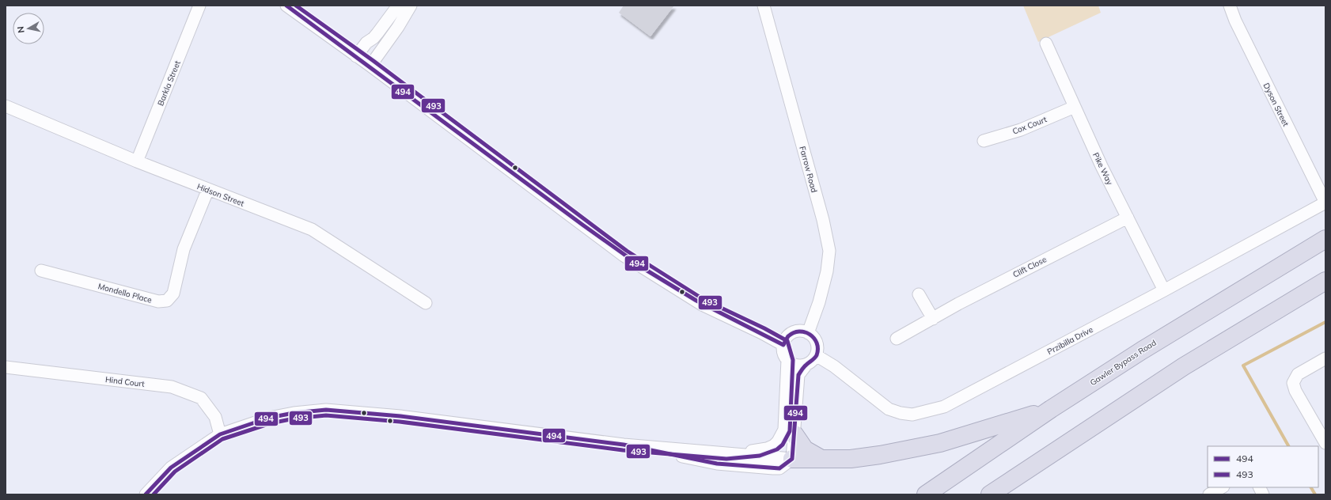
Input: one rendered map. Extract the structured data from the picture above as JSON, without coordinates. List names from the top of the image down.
{
  "streets": {
    "highway": ["Gawler Bypass Road"],
    "street": [
      "Barkla Street",
      "Dyson Street",
      "Cox Court",
      "Pike Way",
      "Farrow Road",
      "Hidson Street",
      "Clift Close",
      "Mondello Place",
      "Przibilla Drive",
      "Hind Court"
    ]
  },
  "crossings": [
    ["Barkla Street", "Hidson Street"],
    ["Dyson Street", "Przibilla Drive"],
    ["Cox Court", "Pike Way"],
    ["Pike Way", "Clift Close"],
    ["Pike Way", "Przibilla Drive"],
    ["Farrow Road", "Przibilla Drive"],
    ["Hidson Street", "Mondello Place"]
  ],
  "lines": ["transit line 494", "transit line 493"],
  "legend": ["494", "493"],
  "north": "left"
}
